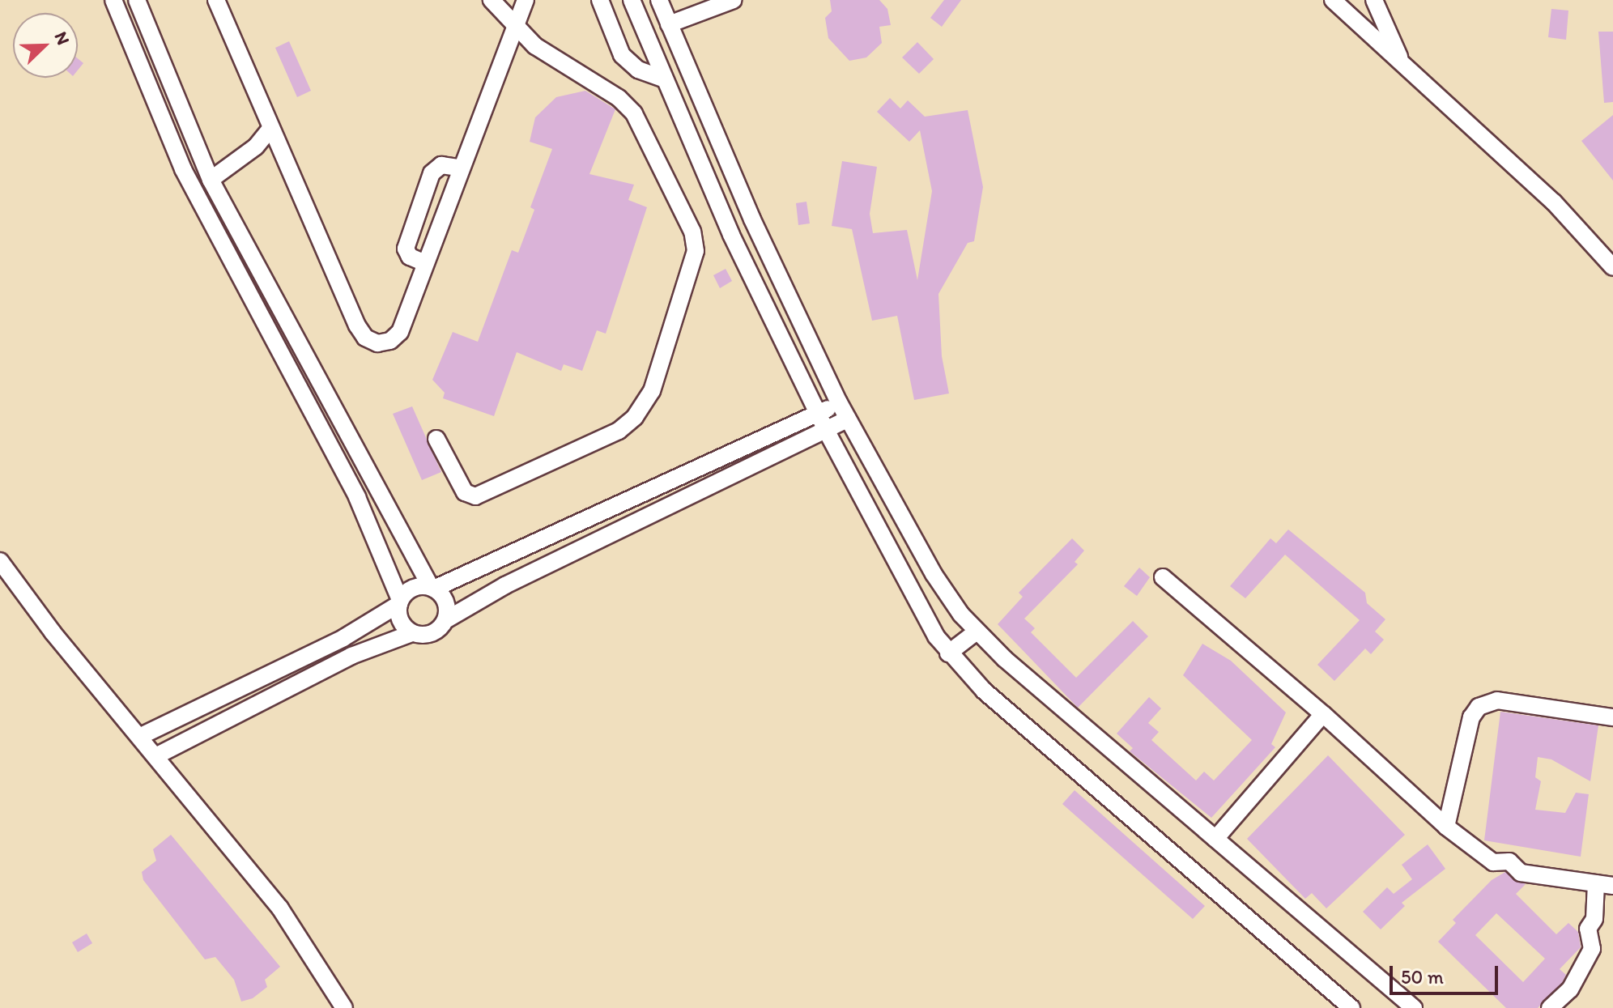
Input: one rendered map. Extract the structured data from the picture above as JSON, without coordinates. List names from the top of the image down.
{
  "scale_bar": "50 m",
  "north": "top right"
}
